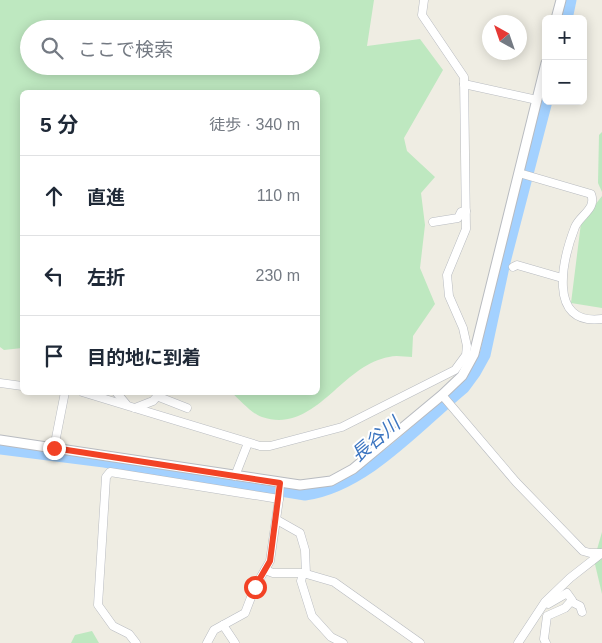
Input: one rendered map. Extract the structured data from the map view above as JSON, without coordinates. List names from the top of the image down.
{
  "water": ["長谷川"],
  "north": "top left",
  "page": {
    "map_buttons": ["+", "−"],
    "search": "ここで検索",
    "heading": ["5 分", "徒歩 · 340 m"],
    "list": [
      ["直進", "110 m"],
      ["左折", "230 m"],
      "目的地に到着"
    ]
  }
}
